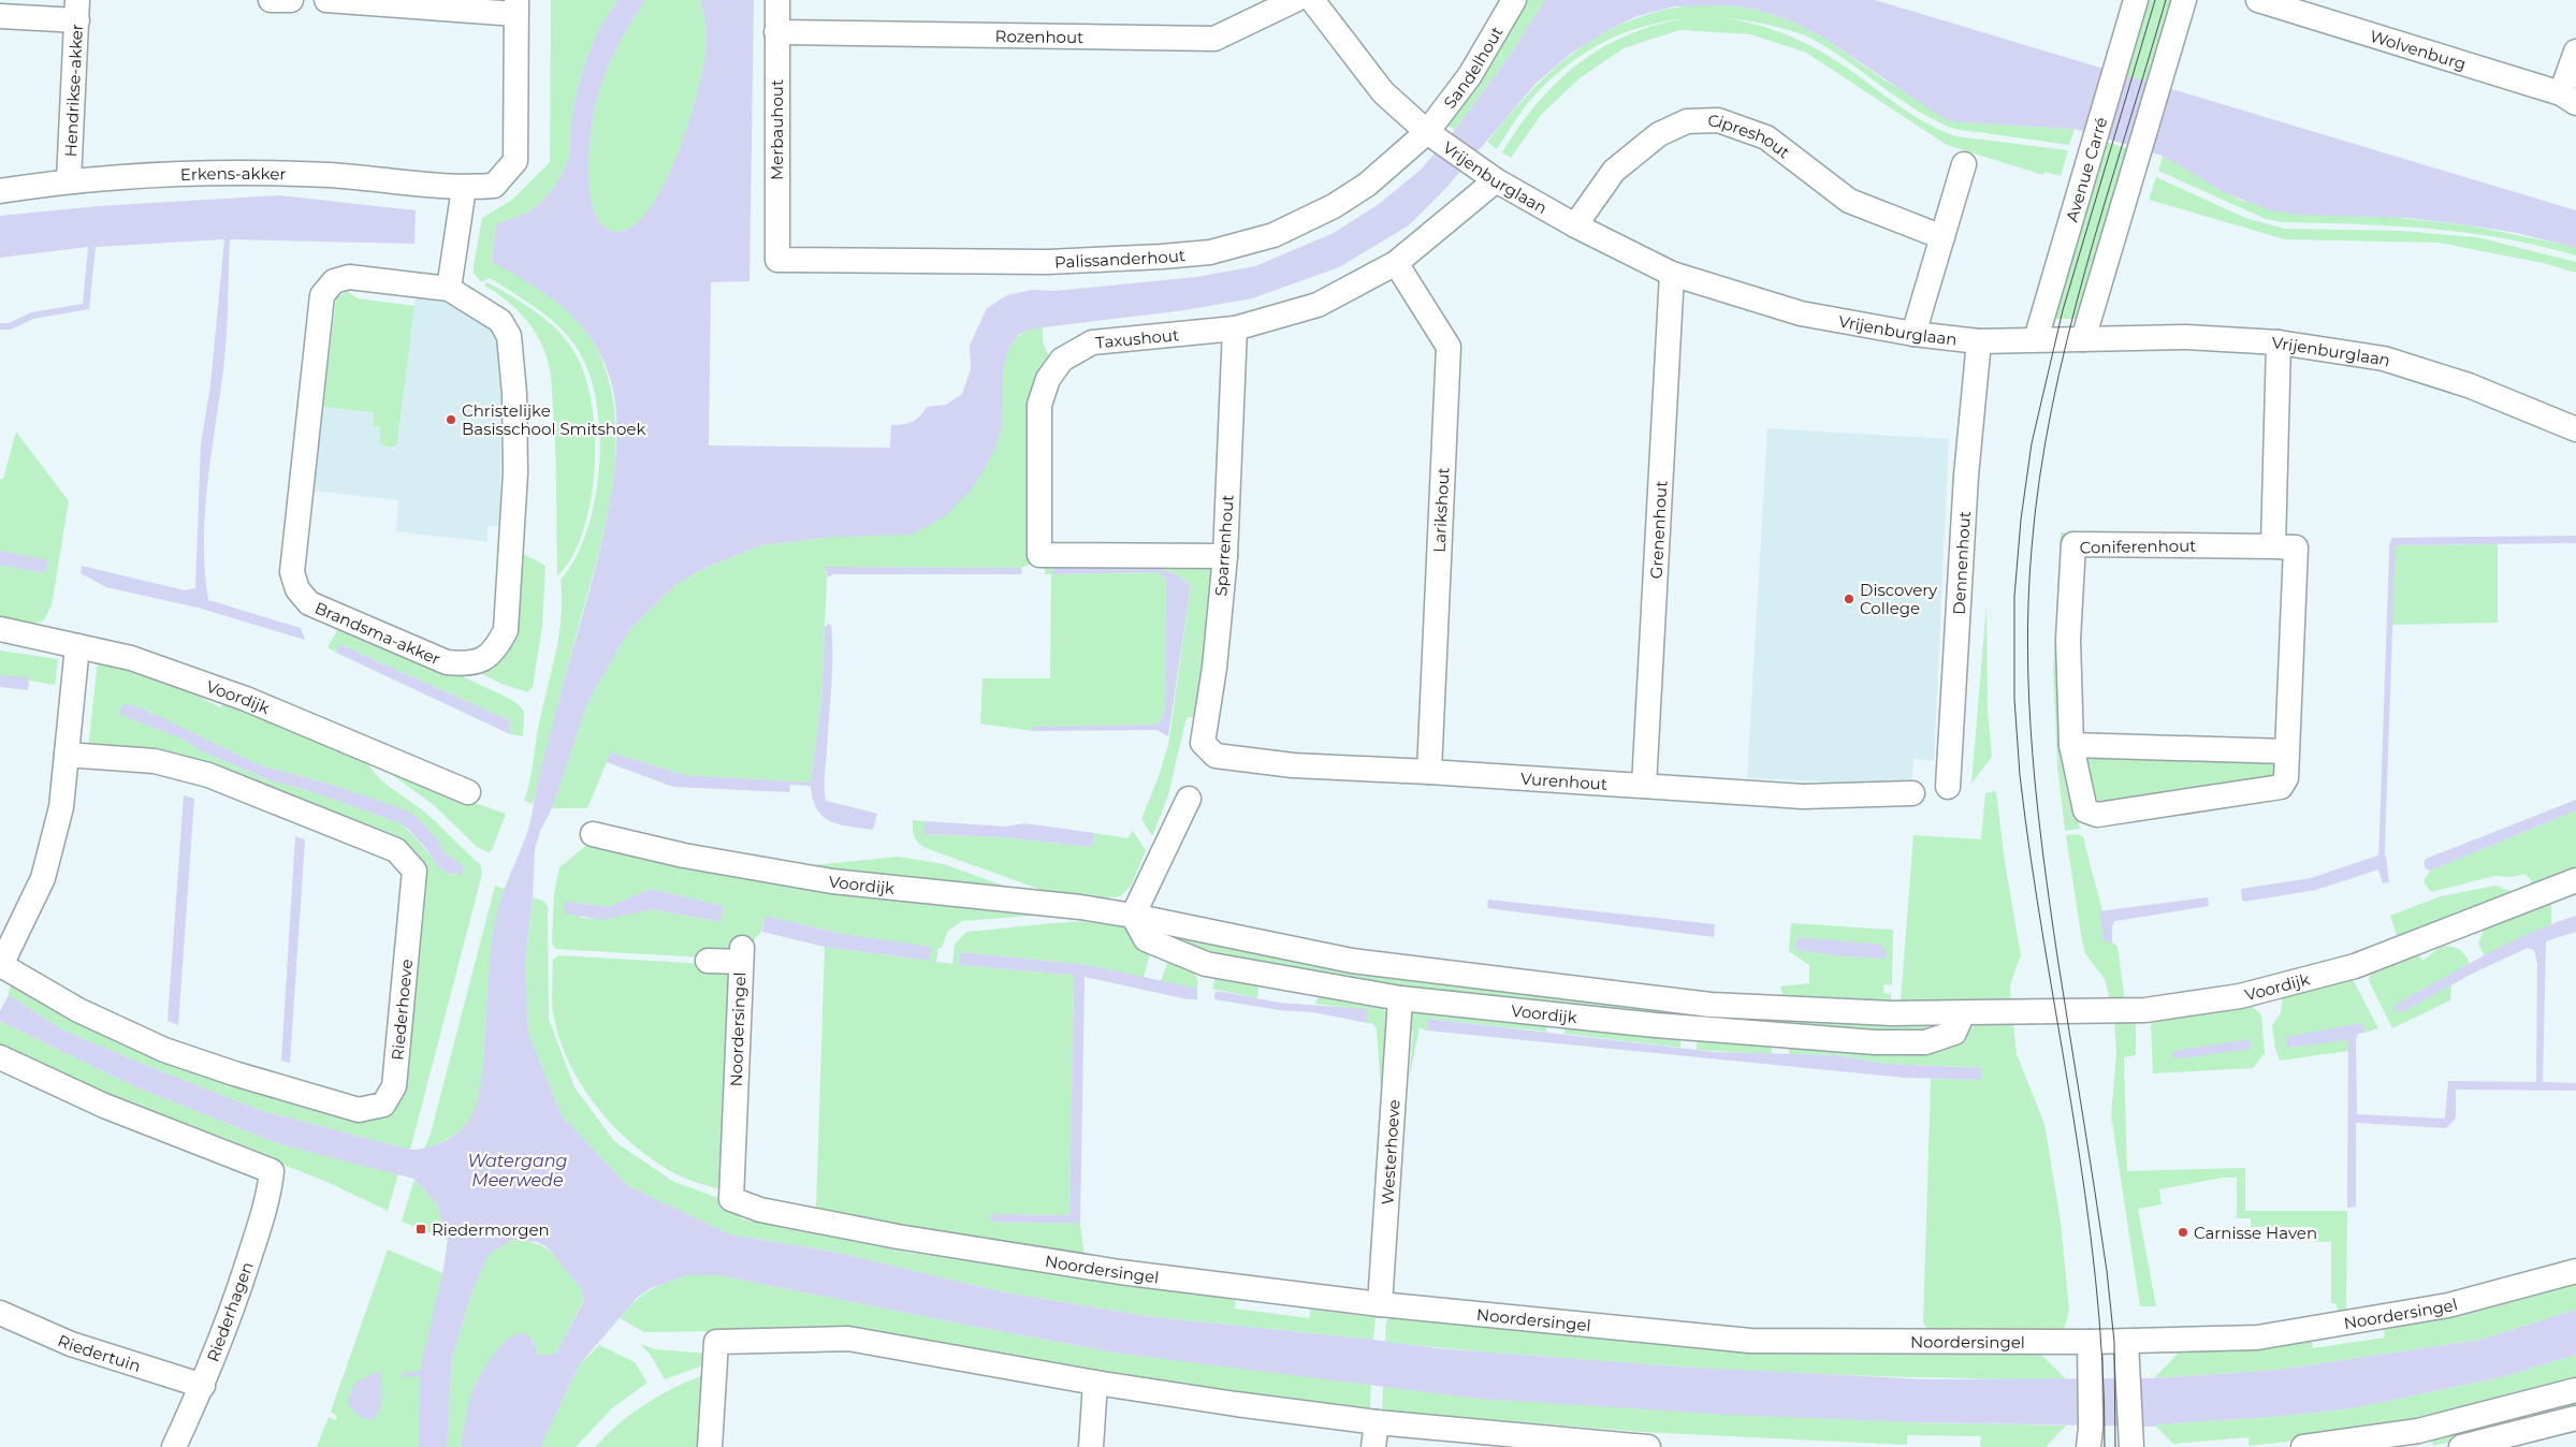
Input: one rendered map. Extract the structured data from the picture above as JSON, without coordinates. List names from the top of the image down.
{
  "streets": {
    "street": [
      "Rozenhout",
      "Wolvenburg",
      "Sandelhout",
      "Hendrikse-akker",
      "Merbauhout",
      "Cipreshout",
      "Avenue Carré",
      "Erkens-akker",
      "Vrijenburglaan",
      "Palissanderhout",
      "Taxushout",
      "Larikshout",
      "Grenenhout",
      "Sparrenhout",
      "Coniferenhout",
      "Dennenhout",
      "Brandsma-akker",
      "Voordijk",
      "Vurenhout",
      "Riederhoeve",
      "Noordersingel",
      "Westerhoeve",
      "Riederhagen",
      "Riedertuin"
    ]
  },
  "crossings": [
    ["Rozenhout", "Merbauhout"],
    ["Sandelhout", "Vrijenburglaan"],
    ["Sandelhout", "Palissanderhout"],
    ["Hendrikse-akker", "Erkens-akker"],
    ["Merbauhout", "Palissanderhout"],
    ["Cipreshout", "Vrijenburglaan"],
    ["Avenue Carré", "Vrijenburglaan"],
    ["Vrijenburglaan", "Palissanderhout"],
    ["Vrijenburglaan", "Taxushout"],
    ["Vrijenburglaan", "Grenenhout"],
    ["Vrijenburglaan", "Dennenhout"],
    ["Taxushout", "Larikshout"],
    ["Taxushout", "Sparrenhout"],
    ["Larikshout", "Vurenhout"],
    ["Grenenhout", "Vurenhout"],
    ["Sparrenhout", "Vurenhout"],
    ["Voordijk", "Riederhoeve"],
    ["Voordijk", "Westerhoeve"],
    ["Noordersingel", "Westerhoeve"],
    ["Riederhagen", "Riedertuin"]
  ],
  "water": ["Watergang Meerwede"],
  "places": {
    "other": ["Christelijke Basisschool Smitshoek", "Discovery College", "Carnisse Haven"],
    "transit": ["Riedermorgen"]
  }
}
